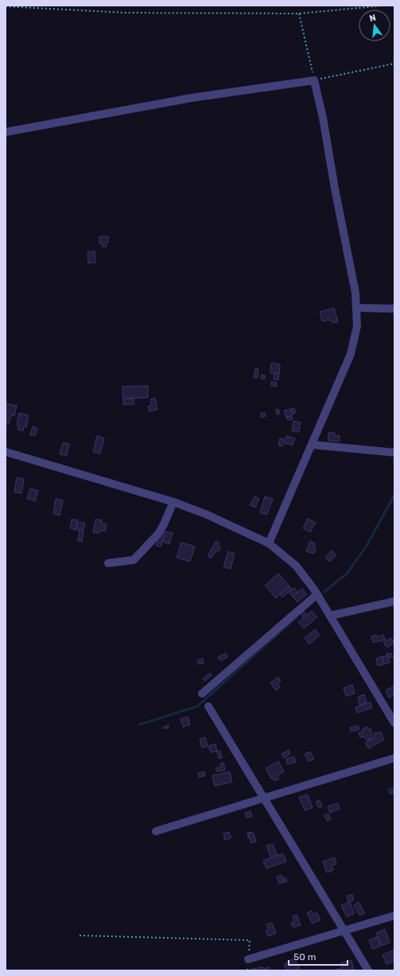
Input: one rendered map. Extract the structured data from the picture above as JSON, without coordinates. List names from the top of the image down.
{
  "scale_bar": "50 m",
  "north": "top"
}
